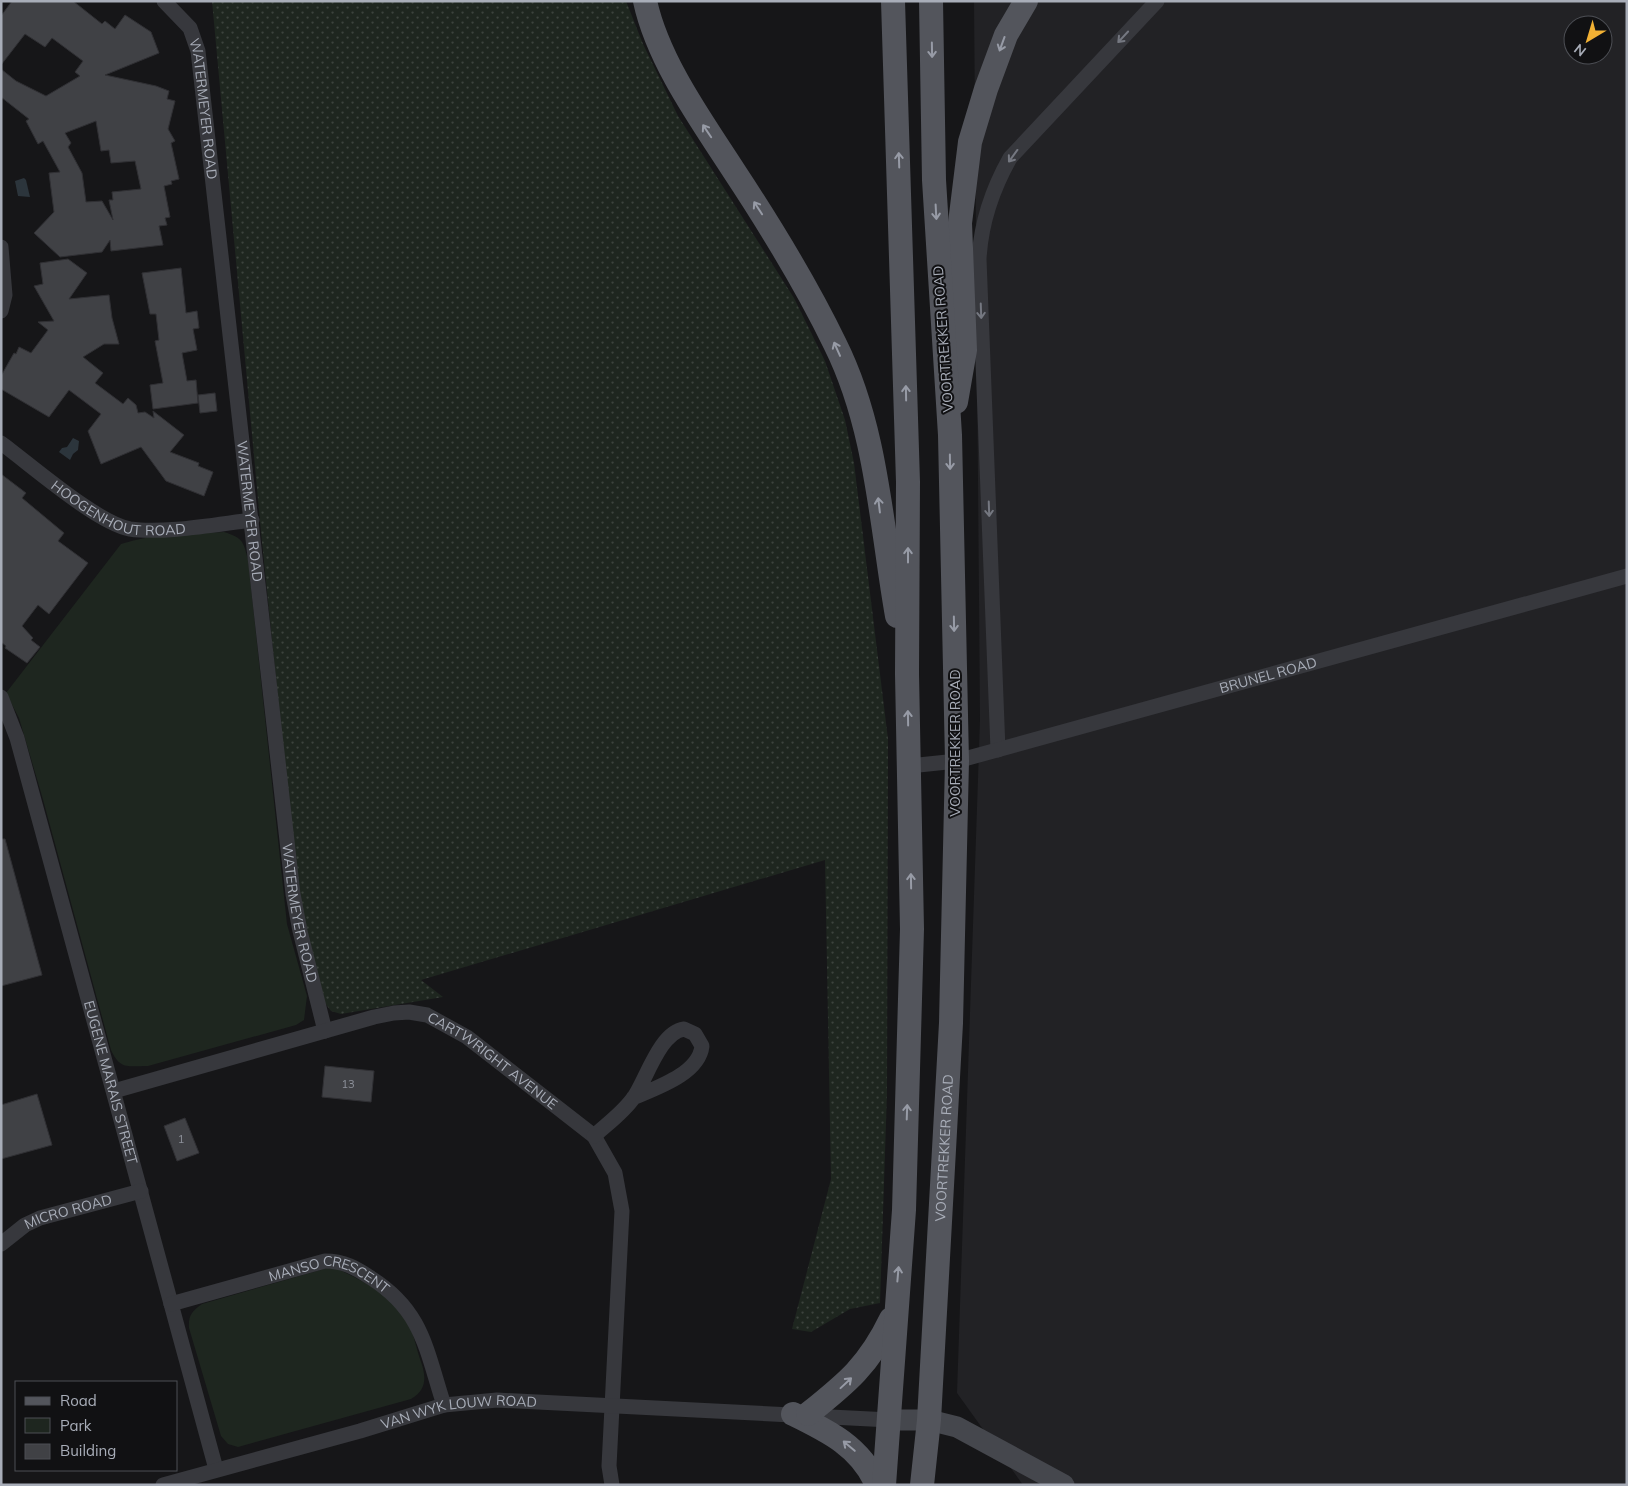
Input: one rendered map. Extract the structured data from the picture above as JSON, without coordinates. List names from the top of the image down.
{
  "streets": {
    "main road": ["VOORTREKKER ROAD"],
    "street": [
      "WATERMEYER ROAD",
      "HOOGENHOUT ROAD",
      "BRUNEL ROAD",
      "CARTWRIGHT AVENUE",
      "EUGENE MARAIS STREET",
      "MICRO ROAD",
      "MANSO CRESCENT",
      "VAN WYK LOUW ROAD"
    ]
  },
  "crossings": [
    ["WATERMEYER ROAD", "HOOGENHOUT ROAD"],
    ["WATERMEYER ROAD", "CARTWRIGHT AVENUE"],
    ["VOORTREKKER ROAD", "BRUNEL ROAD"],
    ["CARTWRIGHT AVENUE", "EUGENE MARAIS STREET"],
    ["CARTWRIGHT AVENUE", "VAN WYK LOUW ROAD"],
    ["EUGENE MARAIS STREET", "MICRO ROAD"],
    ["EUGENE MARAIS STREET", "MANSO CRESCENT"],
    ["EUGENE MARAIS STREET", "VAN WYK LOUW ROAD"],
    ["MANSO CRESCENT", "VAN WYK LOUW ROAD"]
  ],
  "house_numbers": ["13", "1"],
  "legend": ["Road", "Park", "Building"],
  "north": "bottom left"
}
